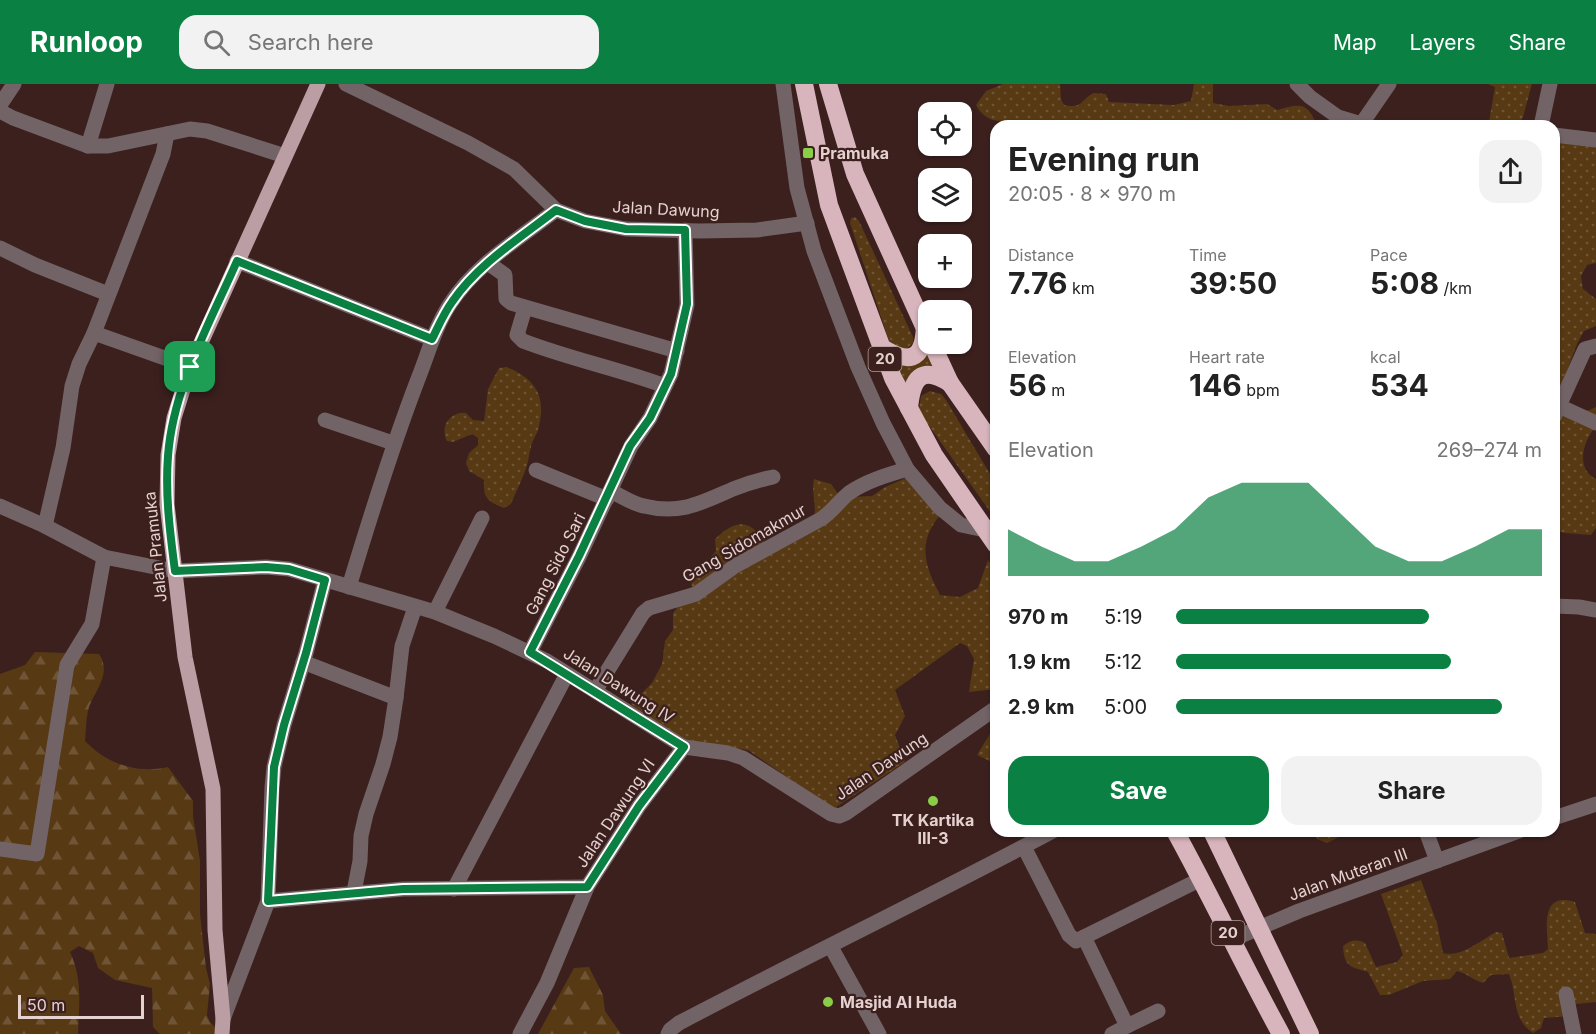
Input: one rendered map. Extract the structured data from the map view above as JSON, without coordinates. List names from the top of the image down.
{
  "streets": {
    "highway": ["20"],
    "main road": ["Jalan Pramuka"],
    "street": [
      "Jalan Dawung",
      "Gang Sidomakmur",
      "Gang Sido Sari",
      "Jalan Dawung IV",
      "Jalan Dawung VI",
      "Jalan Muteran III"
    ]
  },
  "crossings": [
    ["Jalan Dawung", "Gang Sido Sari"],
    ["Jalan Dawung", "Jalan Dawung IV"],
    ["Jalan Dawung", "Jalan Dawung VI"],
    ["20", "Jalan Muteran III"],
    ["Gang Sidomakmur", "Jalan Dawung IV"],
    ["Jalan Pramuka", "Jalan Dawung IV"],
    ["Gang Sido Sari", "Jalan Dawung IV"],
    ["Jalan Dawung IV", "Jalan Dawung VI"]
  ],
  "places": {
    "transit": ["Pramuka"],
    "other": ["TK Kartika III-3", "Masjid Al Huda"]
  },
  "scale_bar": "50 m",
  "page": {
    "header": "Runloop",
    "search": "Search here",
    "nav": ["Map", "Layers", "Share"],
    "map_buttons": ["+", "−"],
    "heading": ["Evening run", "20:05 · 8 × 970 m"],
    "stats": [
      ["Distance", "7.76 km"],
      ["Time", "39:50"],
      ["Pace", "5:08 /km"],
      ["Elevation", "56 m"],
      ["Heart rate", "146 bpm"],
      ["kcal", "534"]
    ],
    "chart": ["Elevation", "269–274 m"],
    "list": [
      {
        "name": "970 m",
        "note": "5:19"
      },
      {
        "name": "1.9 km",
        "note": "5:12"
      },
      {
        "name": "2.9 km",
        "note": "5:00"
      }
    ],
    "buttons": ["Save", "Share"],
    "scale": "50 m"
  }
}
